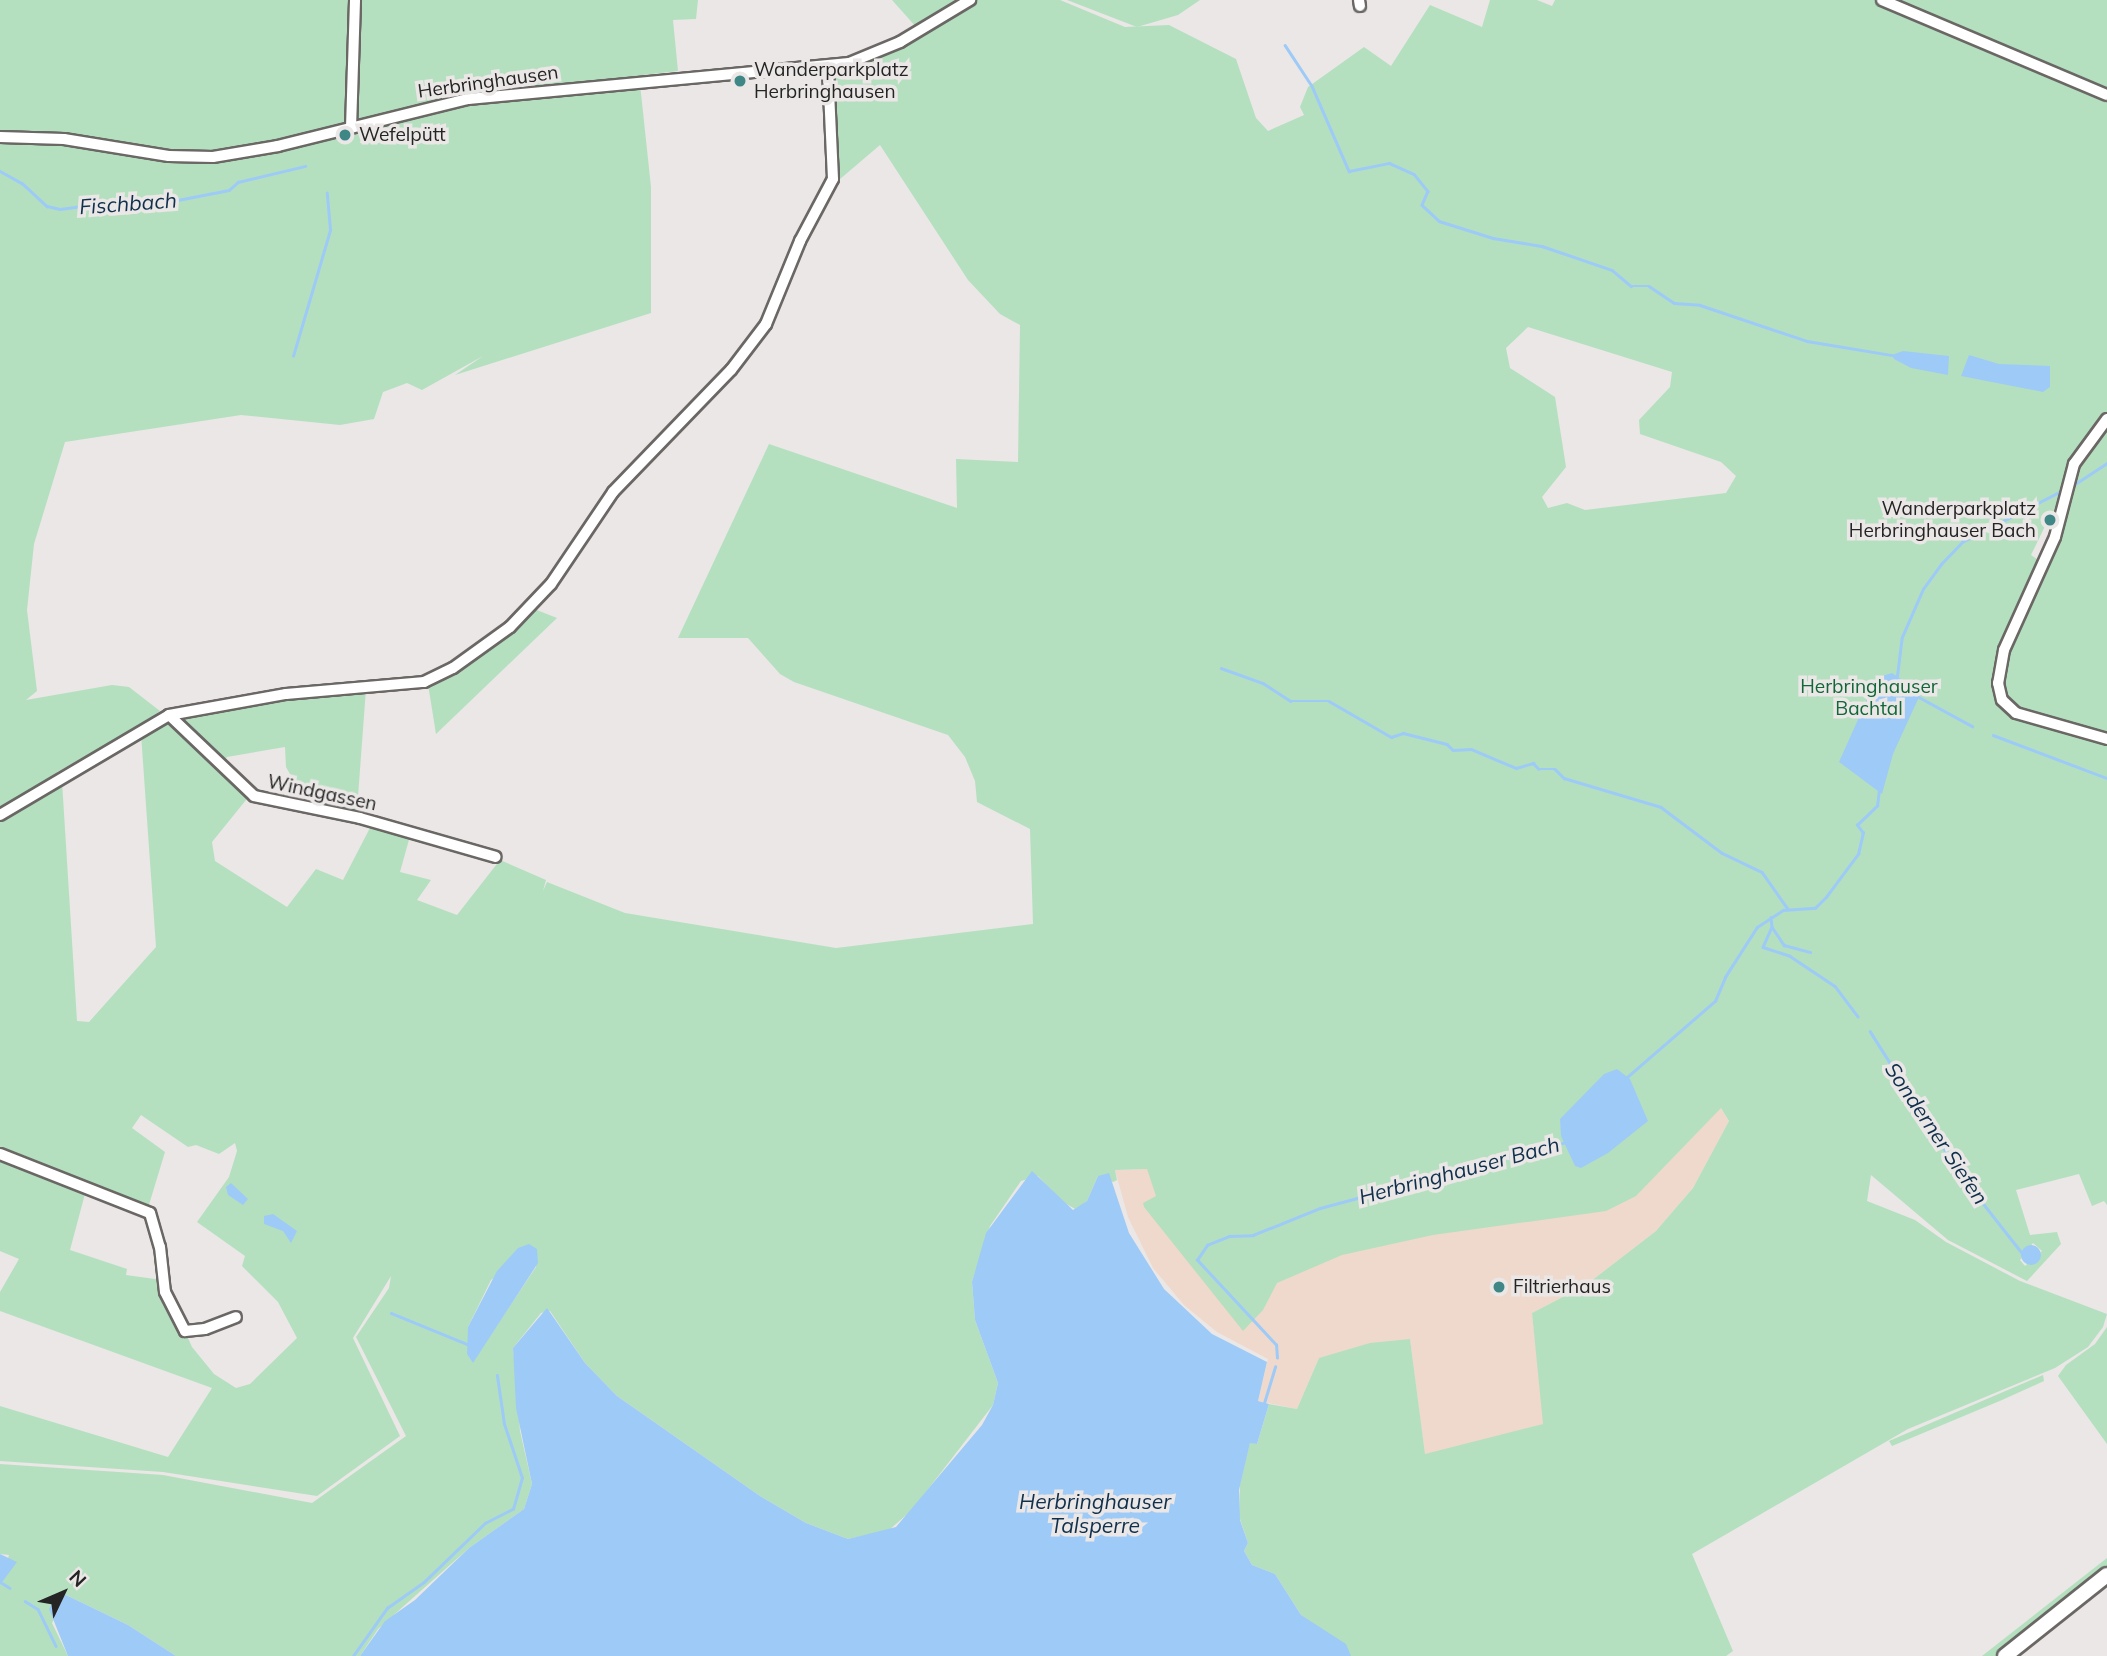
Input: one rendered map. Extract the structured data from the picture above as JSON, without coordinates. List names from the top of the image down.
{
  "streets": {
    "street": ["Herbringhausen", "Windgassen"]
  },
  "water": [
    "Fischbach",
    "Sonderner Siefen",
    "Herbringhauser Bach",
    "Herbringhauser Talsperre"
  ],
  "parks": ["Herbringhauser Bachtal"],
  "places": [
    "Wanderparkplatz Herbringhausen",
    "Wefelpütt",
    "Wanderparkplatz Herbringhauser Bach",
    "Filtrierhaus"
  ],
  "north": "top right"
}
